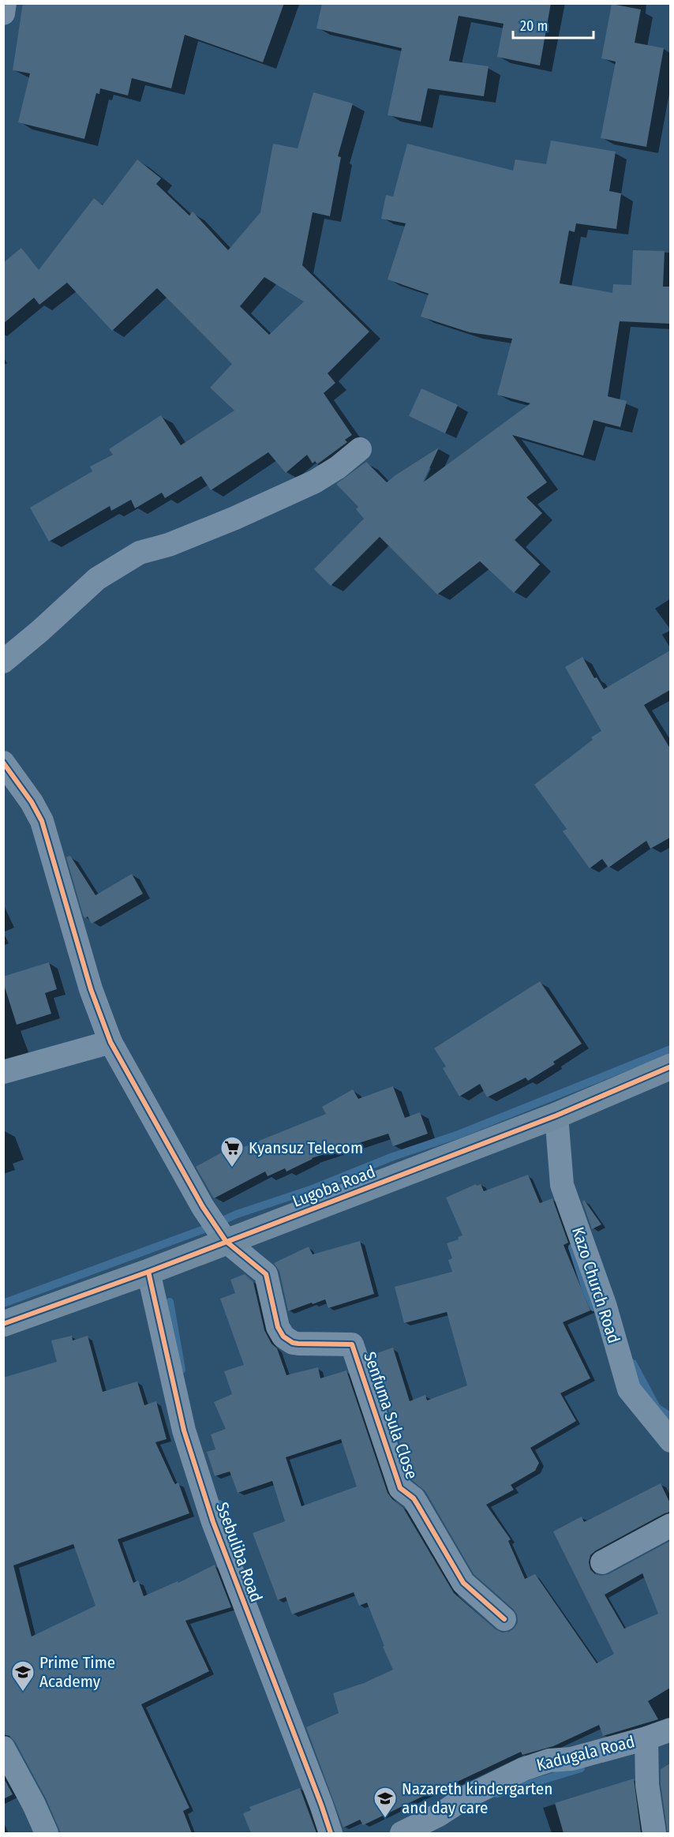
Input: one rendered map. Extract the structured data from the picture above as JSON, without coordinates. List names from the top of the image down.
{
  "streets": {
    "street": [
      "Lugoba Road",
      "Kazo Church Road",
      "Senfuma Sula Close",
      "Ssebuliba Road",
      "Kadugala Road"
    ]
  },
  "crossings": [
    ["Lugoba Road", "Kazo Church Road"],
    ["Lugoba Road", "Senfuma Sula Close"],
    ["Lugoba Road", "Ssebuliba Road"]
  ],
  "places": {
    "supermarket": ["Kyansuz Telecom"],
    "school or university": ["Prime Time Academy", "Nazareth kindergarten and day care"]
  },
  "scale_bar": "20 m"
}
